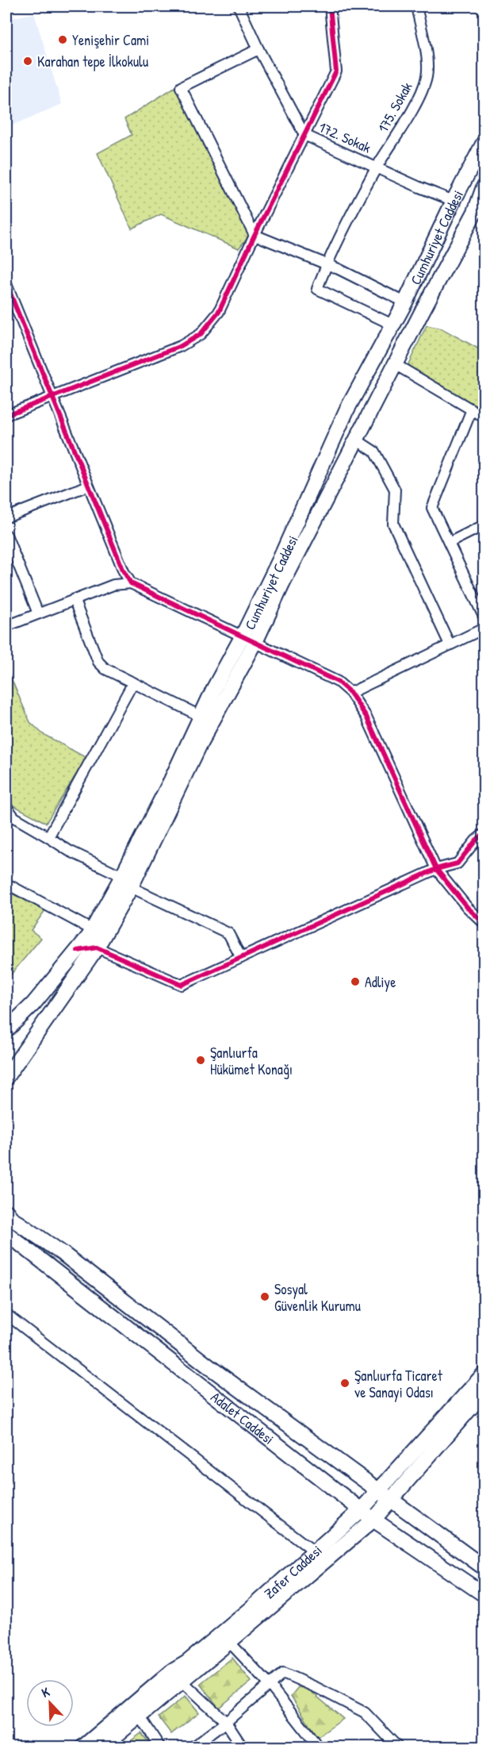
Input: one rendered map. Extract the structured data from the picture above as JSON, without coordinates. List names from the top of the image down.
{
  "streets": {
    "main road": ["Cumhuriyet Caddesi", "Adalet Caddesi", "Zafer Caddesi"],
    "street": ["175. Sokak", "172. Sokak"]
  },
  "crossings": [
    ["175. Sokak", "172. Sokak"],
    ["175. Sokak", "Cumhuriyet Caddesi"],
    ["172. Sokak", "Cumhuriyet Caddesi"],
    ["Adalet Caddesi", "Zafer Caddesi"]
  ],
  "places": [
    "Yenişehir Cami",
    "Karahan tepe İlkokulu",
    "Adliye",
    "Şanlıurfa Hükümet Konağı",
    "Sosyal Güvenlik Kurumu",
    "Şanlıurfa Ticaret ve Sanayi Odası"
  ],
  "north": "top left"
}
